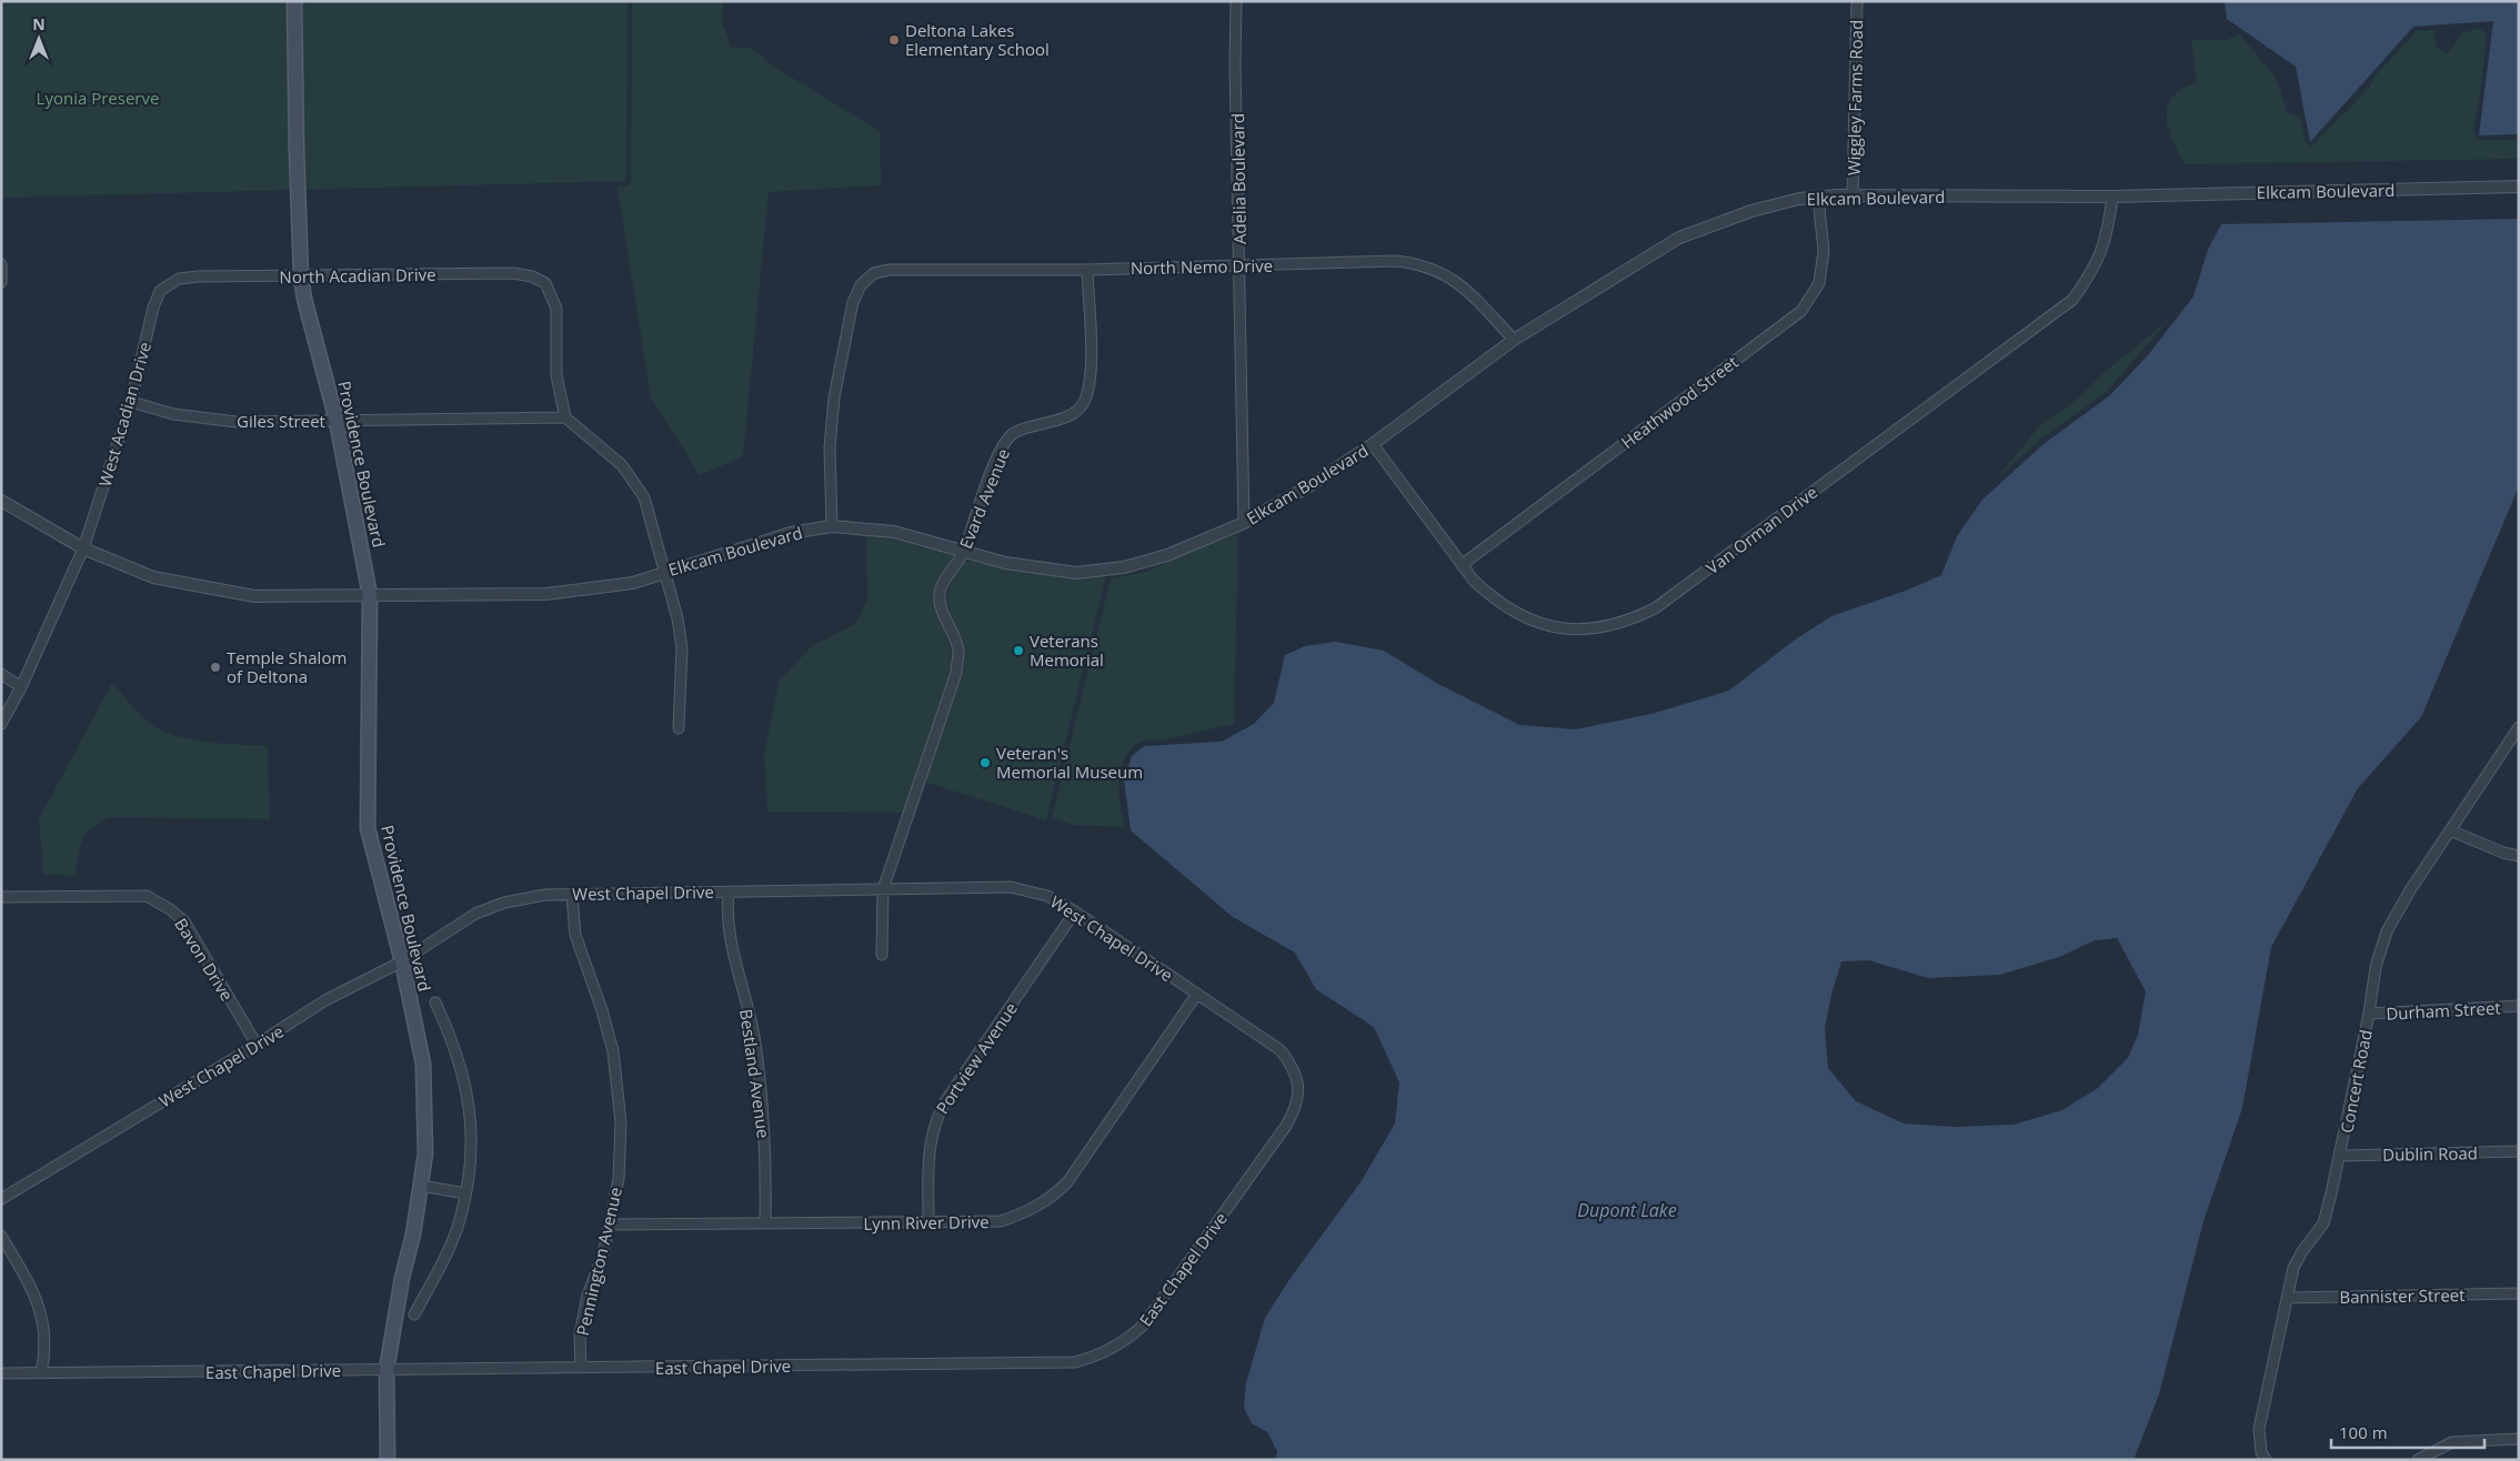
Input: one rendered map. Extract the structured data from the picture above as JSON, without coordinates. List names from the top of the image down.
{
  "streets": {
    "main road": ["Providence Boulevard"],
    "street": [
      "Wiggley Farms Road",
      "Adelia Boulevard",
      "Elkcam Boulevard",
      "North Nemo Drive",
      "North Acadian Drive",
      "Heathwood Street",
      "West Acadian Drive",
      "Giles Street",
      "Evard Avenue",
      "Van Orman Drive",
      "West Chapel Drive",
      "Bavon Drive",
      "Durham Street",
      "Portview Avenue",
      "Bestland Avenue",
      "Concert Road",
      "Dublin Road",
      "Lynn River Drive",
      "Pennington Avenue",
      "East Chapel Drive",
      "Bannister Street"
    ]
  },
  "crossings": [
    ["Wiggley Farms Road", "Elkcam Boulevard"],
    ["Adelia Boulevard", "Elkcam Boulevard"],
    ["Adelia Boulevard", "North Nemo Drive"],
    ["Elkcam Boulevard", "North Nemo Drive"],
    ["Elkcam Boulevard", "Heathwood Street"],
    ["Elkcam Boulevard", "West Acadian Drive"],
    ["Elkcam Boulevard", "Providence Boulevard"],
    ["Elkcam Boulevard", "Evard Avenue"],
    ["Elkcam Boulevard", "Van Orman Drive"],
    ["North Nemo Drive", "Evard Avenue"],
    ["North Acadian Drive", "West Acadian Drive"],
    ["North Acadian Drive", "Giles Street"],
    ["North Acadian Drive", "Providence Boulevard"],
    ["Heathwood Street", "Van Orman Drive"],
    ["West Acadian Drive", "Giles Street"],
    ["Giles Street", "Providence Boulevard"],
    ["Providence Boulevard", "West Chapel Drive"],
    ["Providence Boulevard", "East Chapel Drive"],
    ["Evard Avenue", "West Chapel Drive"],
    ["West Chapel Drive", "Bavon Drive"],
    ["West Chapel Drive", "Portview Avenue"],
    ["West Chapel Drive", "Bestland Avenue"],
    ["West Chapel Drive", "Lynn River Drive"],
    ["West Chapel Drive", "Pennington Avenue"],
    ["West Chapel Drive", "East Chapel Drive"],
    ["Durham Street", "Concert Road"],
    ["Portview Avenue", "Lynn River Drive"],
    ["Bestland Avenue", "Lynn River Drive"],
    ["Concert Road", "Dublin Road"],
    ["Concert Road", "Bannister Street"],
    ["Lynn River Drive", "Pennington Avenue"],
    ["Pennington Avenue", "East Chapel Drive"]
  ],
  "water": ["Dupont Lake"],
  "parks": ["Lyonia Preserve"],
  "places": [
    "Deltona Lakes Elementary School",
    "Veterans Memorial",
    "Temple Shalom of Deltona",
    "Veteran's Memorial Museum"
  ],
  "scale_bar": "100 m",
  "north": "top"
}
